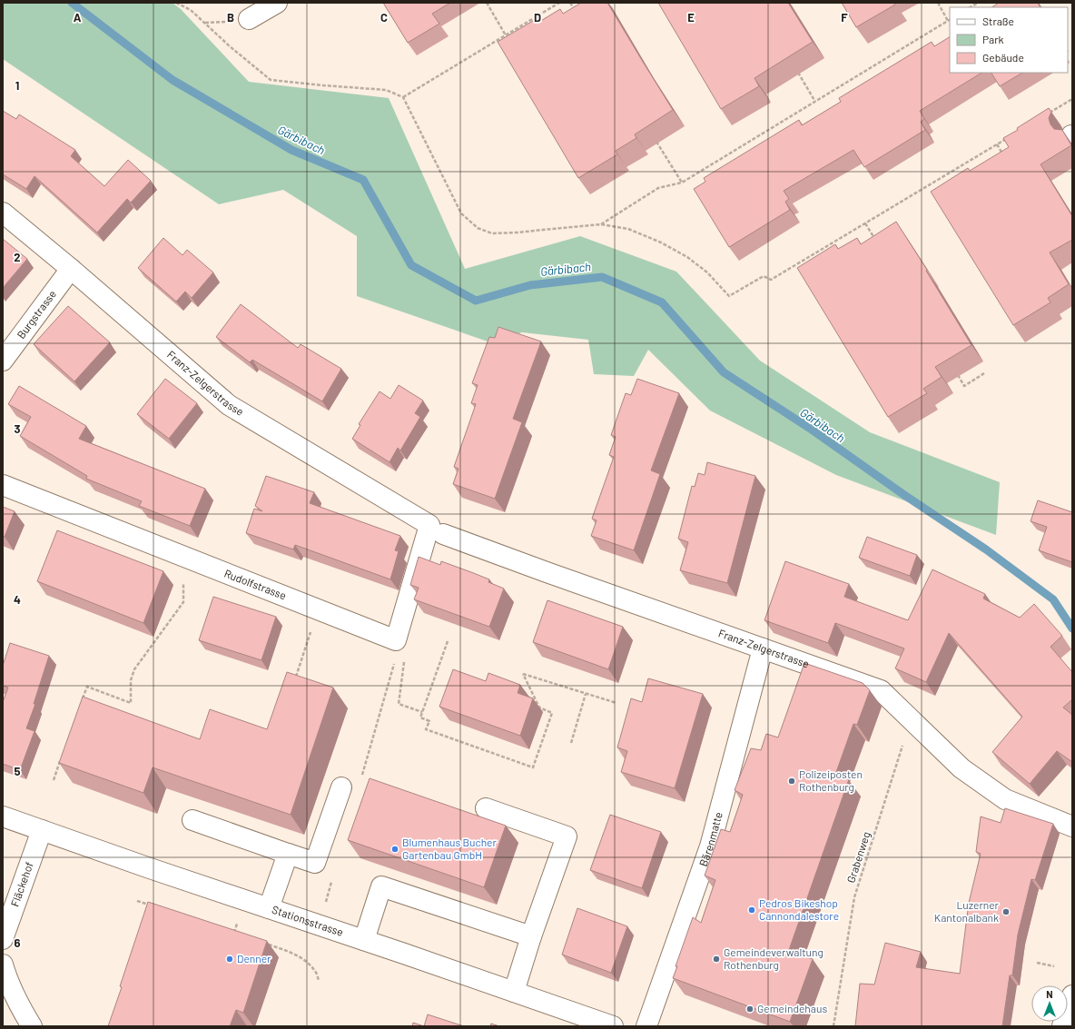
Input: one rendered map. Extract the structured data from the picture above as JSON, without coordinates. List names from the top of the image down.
{
  "streets": {
    "street": [
      "Burgstrasse",
      "Franz-Zelgerstrasse",
      "Rudolfstrasse",
      "Bärenmatte",
      "Fläckehof",
      "Stationsstrasse"
    ],
    "path": ["Grabenweg"]
  },
  "crossings": [
    ["Burgstrasse", "Franz-Zelgerstrasse"],
    ["Franz-Zelgerstrasse", "Bärenmatte"],
    ["Franz-Zelgerstrasse", "Grabenweg"],
    ["Fläckehof", "Stationsstrasse"]
  ],
  "water": ["Gärbibach"],
  "places": [
    "Polizeiposten Rothenburg",
    "Blumenhaus Bucher Gartenbau GmbH",
    "Pedros Bikeshop Cannondalestore",
    "Luzerner Kantonalbank",
    "Denner",
    "Gemeindeverwaltung Rothenburg",
    "Gemeindehaus"
  ],
  "legend": ["Straße", "Park", "Gebäude"],
  "north": "top",
  "grid": {
    "columns": [
      "A",
      "B",
      "C",
      "D",
      "E",
      "F"
    ],
    "rows": [
      "1",
      "2",
      "3",
      "4",
      "5",
      "6"
    ]
  }
}
